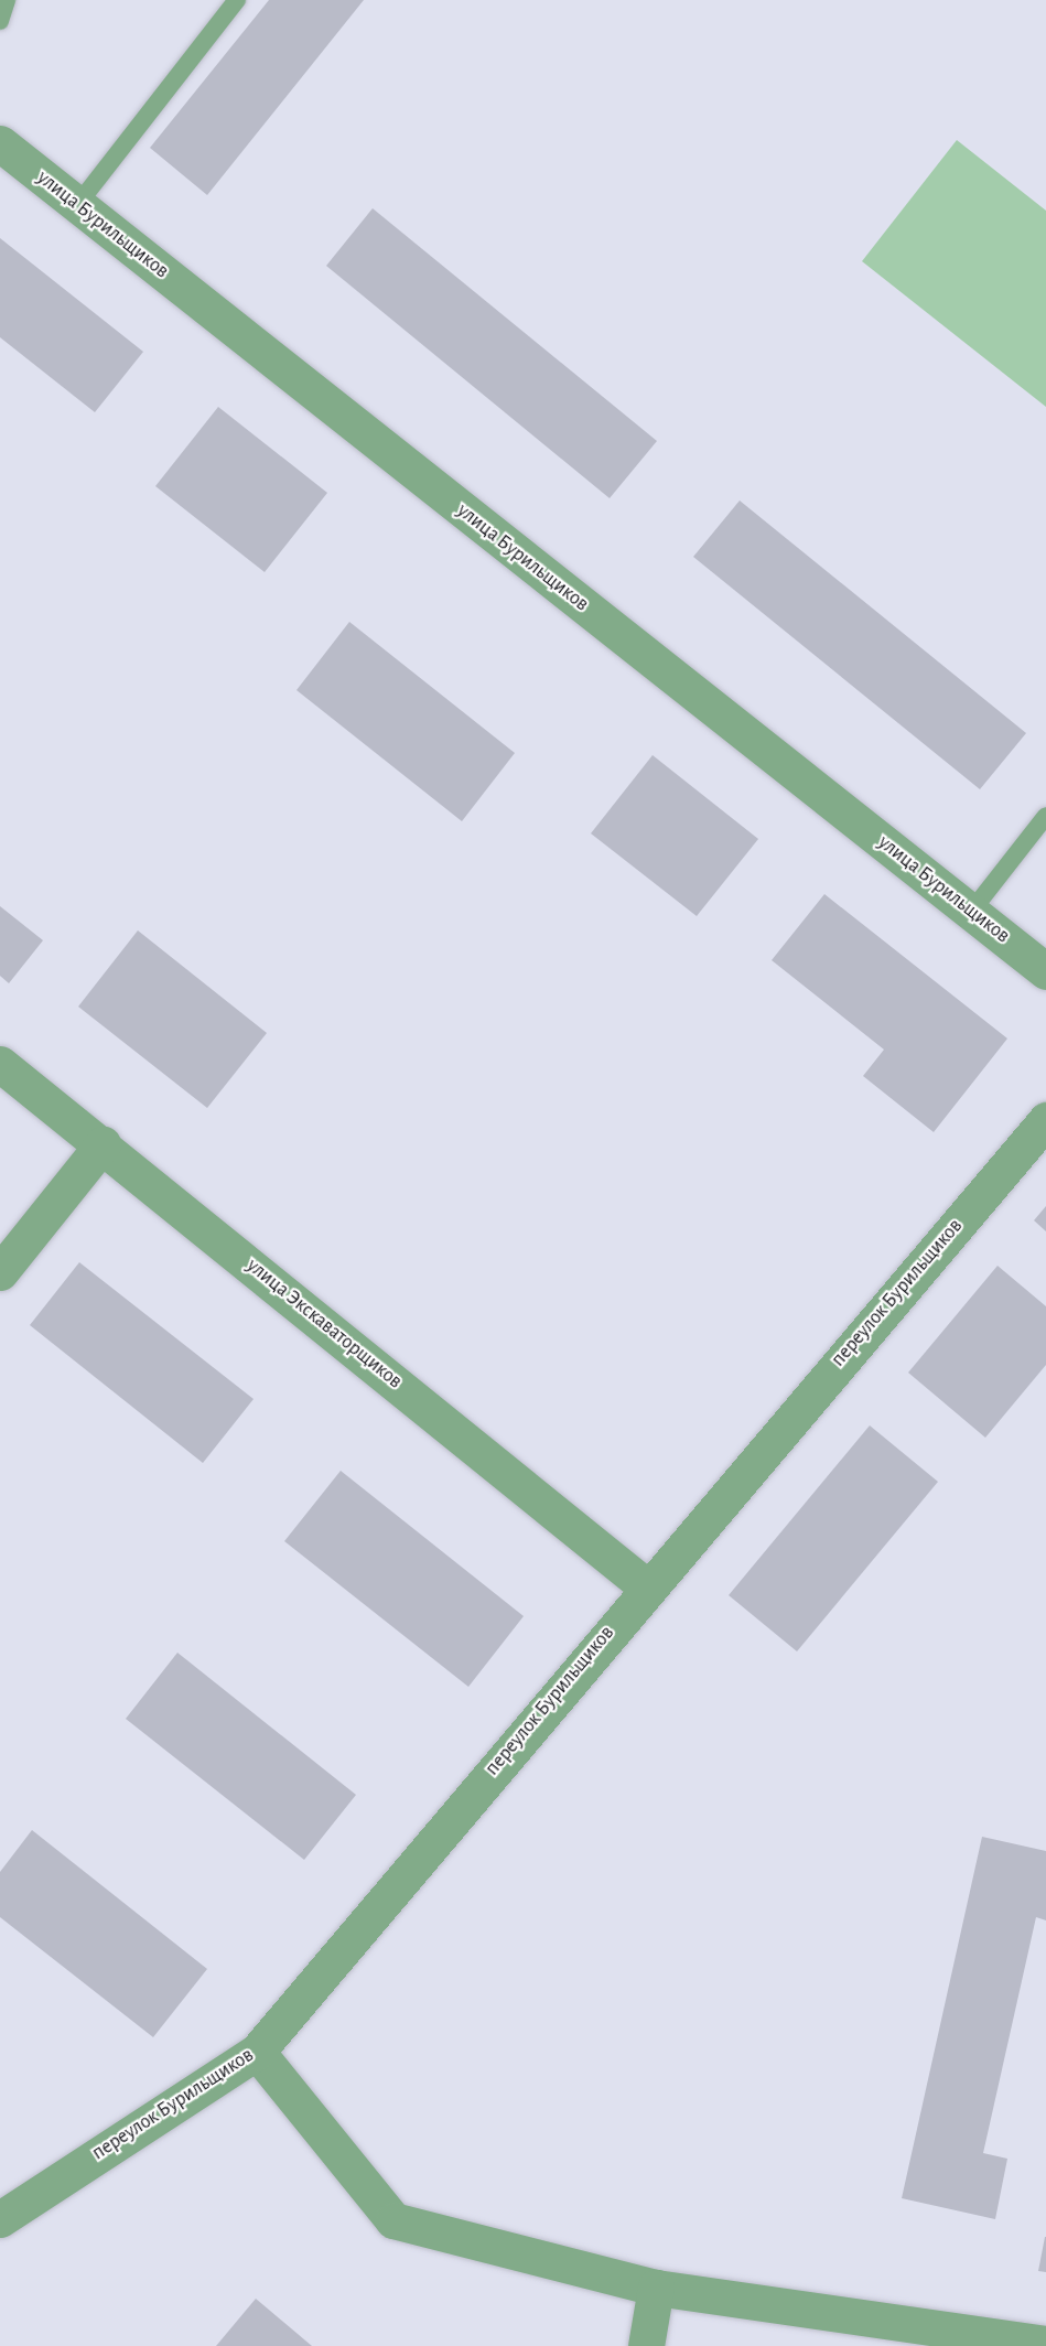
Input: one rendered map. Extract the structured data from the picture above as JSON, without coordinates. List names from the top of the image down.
{
  "streets": {
    "street": ["улица Бурильщиков", "переулок Бурильщиков", "улица Экскаваторщиков"]
  },
  "crossings": [
    ["переулок Бурильщиков", "улица Экскаваторщиков"]
  ]
}
